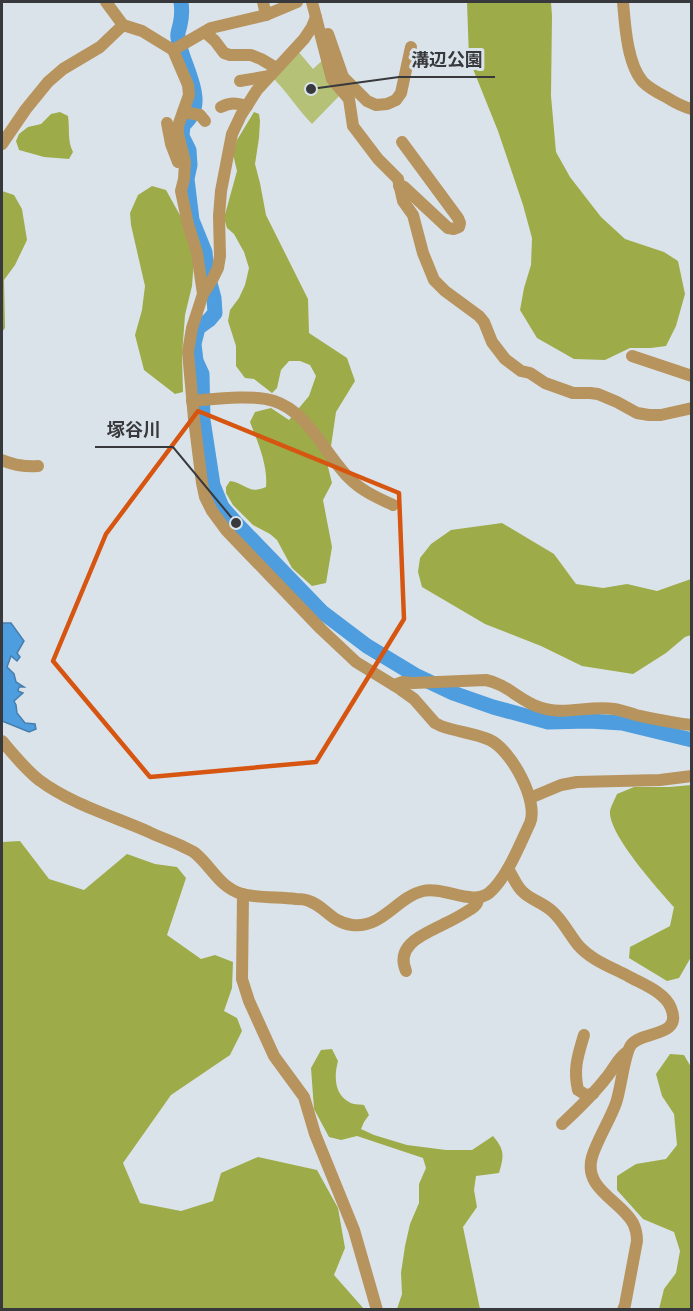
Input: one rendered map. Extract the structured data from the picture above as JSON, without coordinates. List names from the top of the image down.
{
  "places": ["溝辺公園", "塚谷川"]
}
